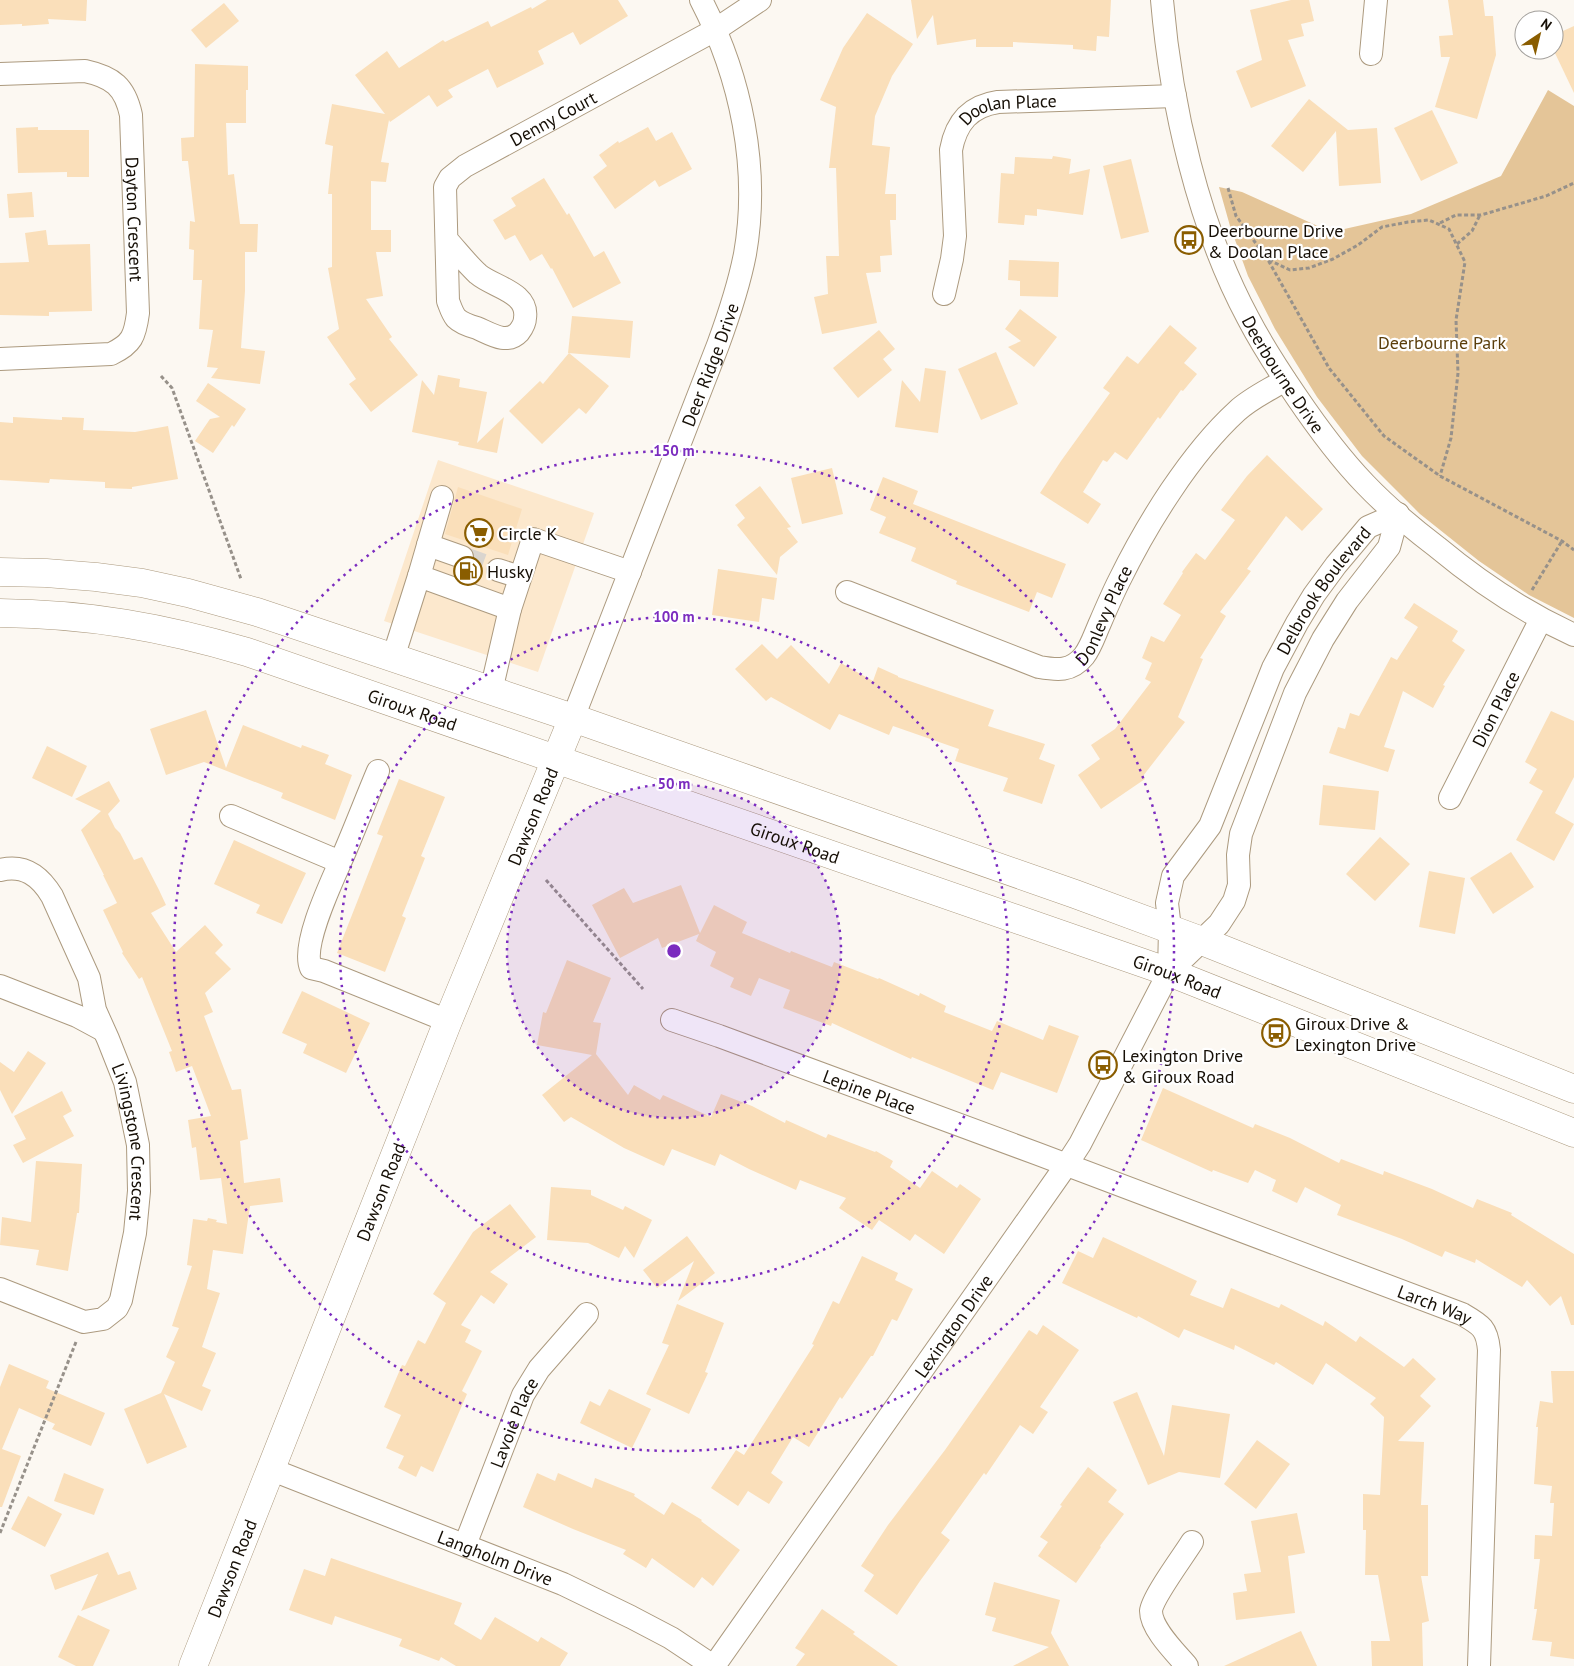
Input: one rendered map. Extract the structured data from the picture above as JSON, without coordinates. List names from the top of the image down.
{
  "streets": {
    "main road": ["Giroux Road", "Dawson Road"],
    "street": [
      "Doolan Place",
      "Denny Court",
      "Dayton Crescent",
      "Deer Ridge Drive",
      "Deerbourne Drive",
      "Delbrook Boulevard",
      "Donlevy Place",
      "Dion Place",
      "Lepine Place",
      "Livingstone Crescent",
      "Larch Way",
      "Lexington Drive",
      "Lavoie Place",
      "Langholm Drive"
    ]
  },
  "crossings": [
    ["Doolan Place", "Deerbourne Drive"],
    ["Denny Court", "Deer Ridge Drive"],
    ["Deer Ridge Drive", "Dawson Road"],
    ["Deerbourne Drive", "Delbrook Boulevard"],
    ["Deerbourne Drive", "Donlevy Place"],
    ["Deerbourne Drive", "Dion Place"],
    ["Delbrook Boulevard", "Giroux Road"],
    ["Delbrook Boulevard", "Lexington Drive"],
    ["Giroux Road", "Dawson Road"],
    ["Giroux Road", "Lexington Drive"],
    ["Dawson Road", "Langholm Drive"],
    ["Lepine Place", "Larch Way"],
    ["Lepine Place", "Lexington Drive"],
    ["Larch Way", "Lexington Drive"],
    ["Lexington Drive", "Langholm Drive"],
    ["Lavoie Place", "Langholm Drive"]
  ],
  "parks": ["Deerbourne Park"],
  "places": {
    "bus stop": ["Deerbourne Drive & Doolan Place", "Giroux Drive & Lexington Drive", "Lexington Drive & Giroux Road"],
    "supermarket": ["Circle K"],
    "fuel station": ["Husky"]
  },
  "north": "top right",
  "rings": ["150 m", "100 m", "50 m"]
}
